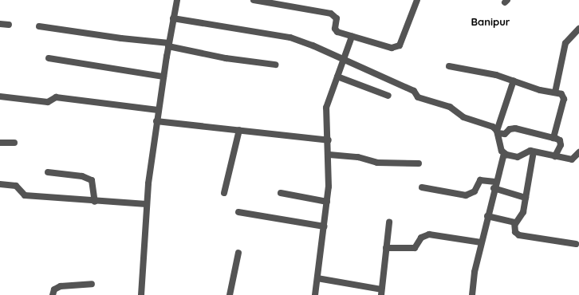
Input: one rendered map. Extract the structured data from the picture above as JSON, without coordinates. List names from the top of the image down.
{
  "districts": ["Banipur"]
}
